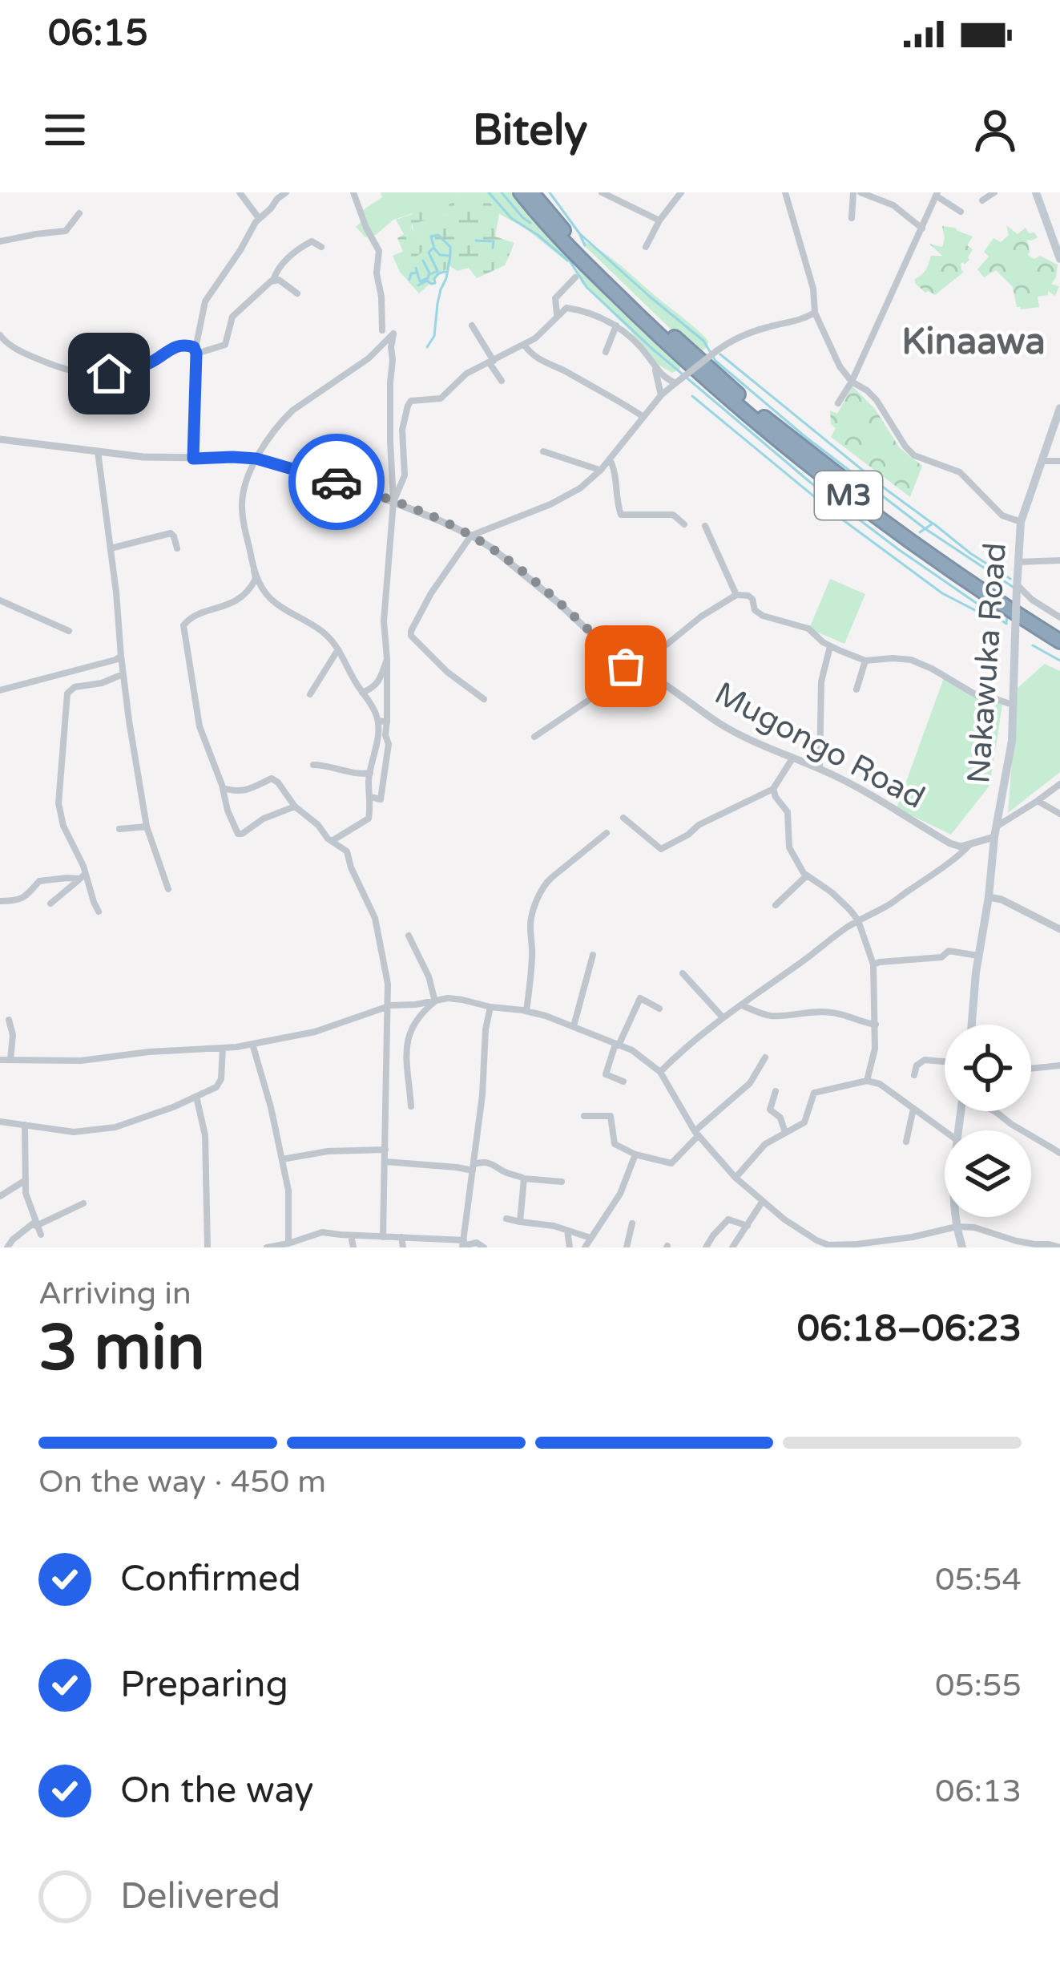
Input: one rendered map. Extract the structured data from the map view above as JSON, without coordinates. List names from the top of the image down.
{
  "streets": {
    "highway": ["M3"],
    "main road": ["Nakawuka Road"],
    "street": ["Mugongo Road"]
  },
  "districts": ["Kinaawa"],
  "page": {
    "status": "06:15",
    "header": "Bitely",
    "heading": ["3 min", "Arriving in", "06:18–06:23"],
    "bar": "On the way · 450 m",
    "list": [
      ["Confirmed", "05:54"],
      ["Preparing", "05:55"],
      ["On the way", "06:13"],
      "Delivered"
    ]
  }
}
